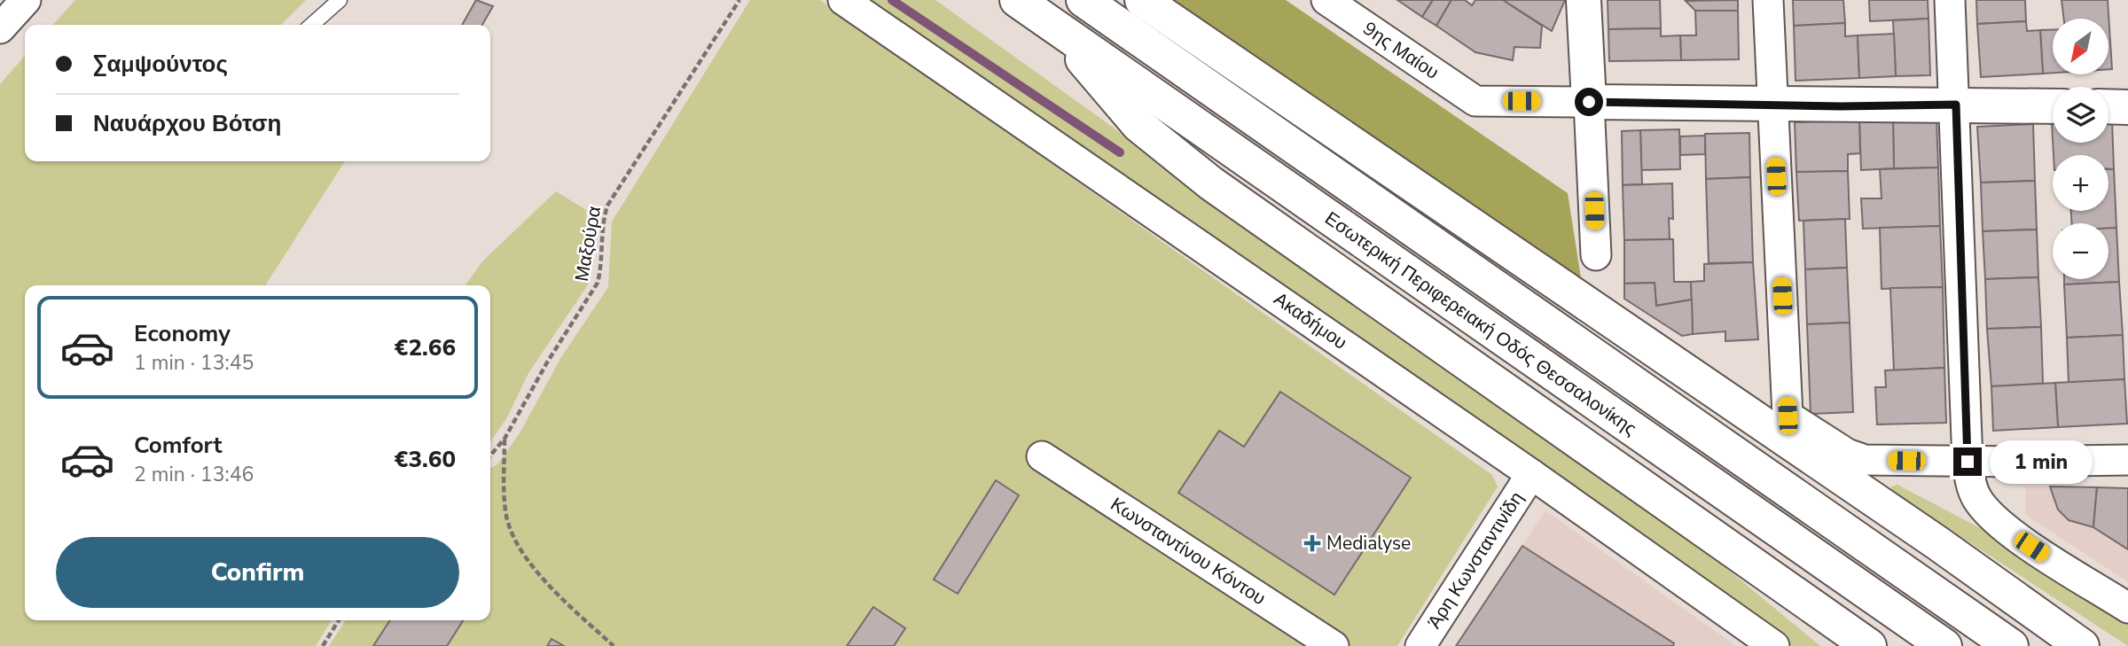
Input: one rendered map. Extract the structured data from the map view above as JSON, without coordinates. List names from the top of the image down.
{
  "streets": {
    "main road": ["Εσωτερική Περιφερειακή Οδός Θεσσαλονίκης"],
    "street": [
      "9ης Μαίου",
      "Ακαδήμου",
      "Κωνσταντίνου Κόντου",
      "Άρη Κωνσταντινίδη"
    ],
    "path": ["Μαξούρα"]
  },
  "crossings": [
    ["Ακαδήμου", "Άρη Κωνσταντινίδη"]
  ],
  "places": {
    "health": ["Medialyse"]
  },
  "north": "bottom left",
  "page": {
    "map_buttons": ["+", "−"],
    "banner": ["Σαμψούντος", "Ναυάρχου Βότση"],
    "list": [
      {
        "name": "Economy",
        "note": "1 min · 13:45",
        "value": "€2.66"
      },
      {
        "name": "Comfort",
        "note": "2 min · 13:46",
        "value": "€3.60"
      }
    ],
    "bubble": "1 min",
    "buttons": "Confirm"
  }
}
